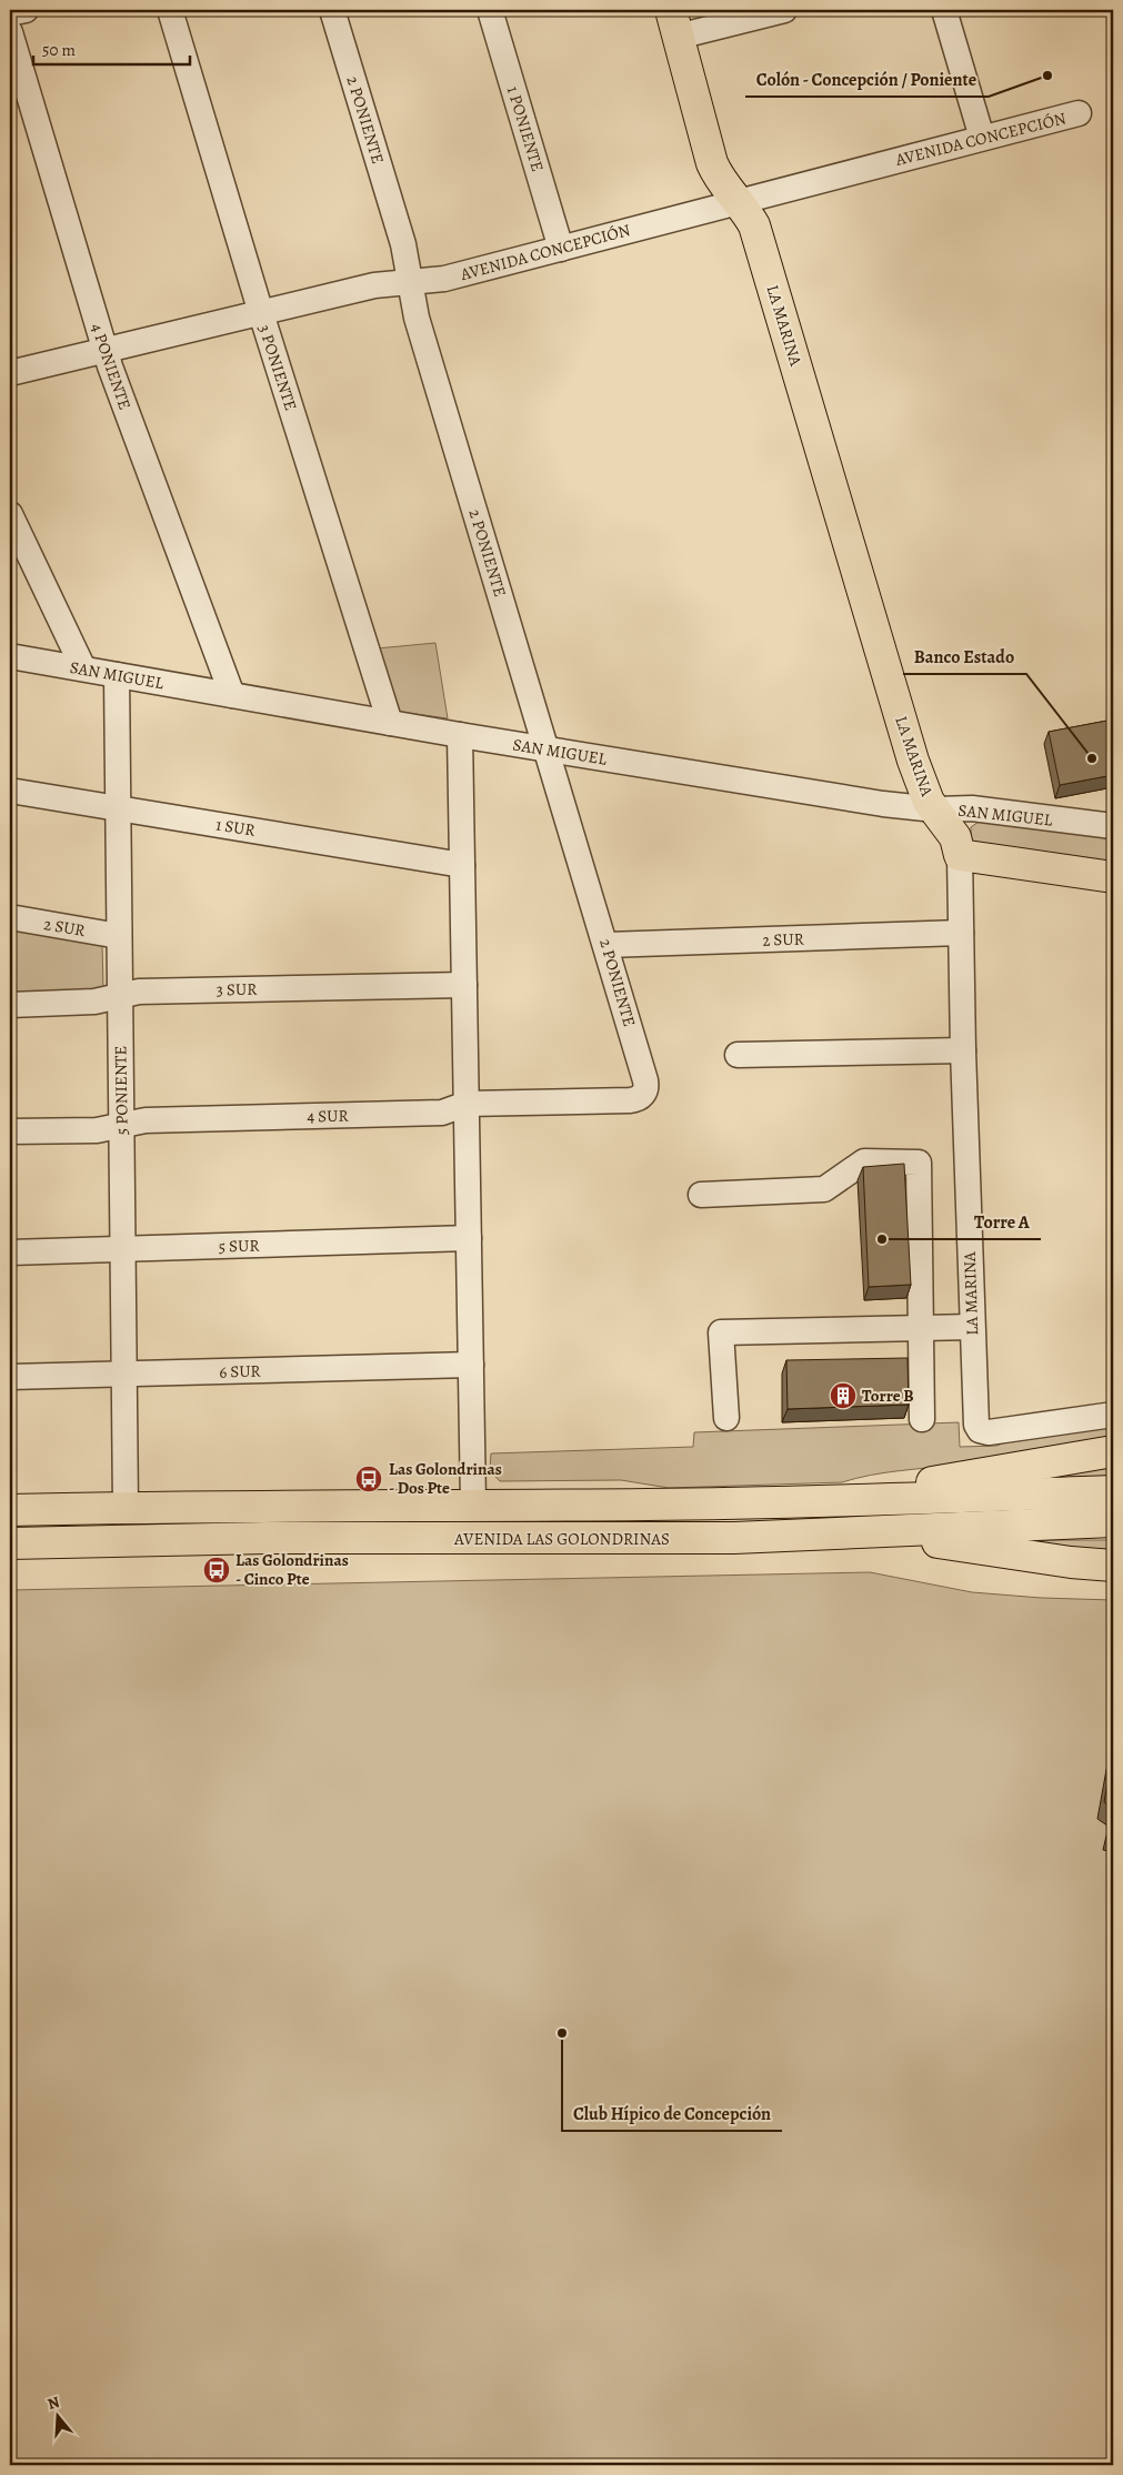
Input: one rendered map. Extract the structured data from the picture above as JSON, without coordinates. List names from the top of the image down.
{
  "streets": {
    "main road": ["LA MARINA", "AVENIDA LAS GOLONDRINAS"],
    "street": [
      "2 PONIENTE",
      "1 PONIENTE",
      "AVENIDA CONCEPCIÓN",
      "4 PONIENTE",
      "3 PONIENTE",
      "SAN MIGUEL",
      "1 SUR",
      "2 SUR",
      "3 SUR",
      "5 PONIENTE",
      "4 SUR",
      "5 SUR",
      "6 SUR"
    ]
  },
  "crossings": [
    ["2 PONIENTE", "AVENIDA CONCEPCIÓN"],
    ["2 PONIENTE", "SAN MIGUEL"],
    ["2 PONIENTE", "2 SUR"],
    ["2 PONIENTE", "4 SUR"],
    ["1 PONIENTE", "AVENIDA CONCEPCIÓN"],
    ["AVENIDA CONCEPCIÓN", "LA MARINA"],
    ["AVENIDA CONCEPCIÓN", "4 PONIENTE"],
    ["AVENIDA CONCEPCIÓN", "3 PONIENTE"],
    ["LA MARINA", "SAN MIGUEL"],
    ["LA MARINA", "2 SUR"],
    ["4 PONIENTE", "SAN MIGUEL"],
    ["3 PONIENTE", "SAN MIGUEL"],
    ["SAN MIGUEL", "5 PONIENTE"],
    ["1 SUR", "5 PONIENTE"],
    ["2 SUR", "5 PONIENTE"],
    ["3 SUR", "5 PONIENTE"],
    ["5 PONIENTE", "4 SUR"],
    ["5 PONIENTE", "5 SUR"],
    ["5 PONIENTE", "6 SUR"],
    ["5 PONIENTE", "AVENIDA LAS GOLONDRINAS"]
  ],
  "places": {
    "other": [
      "Colón - Concepción / Poniente",
      "Banco Estado",
      "Torre A",
      "Club Hípico de Concepción"
    ],
    "building": ["Torre B"],
    "bus stop": ["Las Golondrinas - Dos Pte", "Las Golondrinas - Cinco Pte"]
  },
  "scale_bar": "50 m",
  "north": "top"
}
